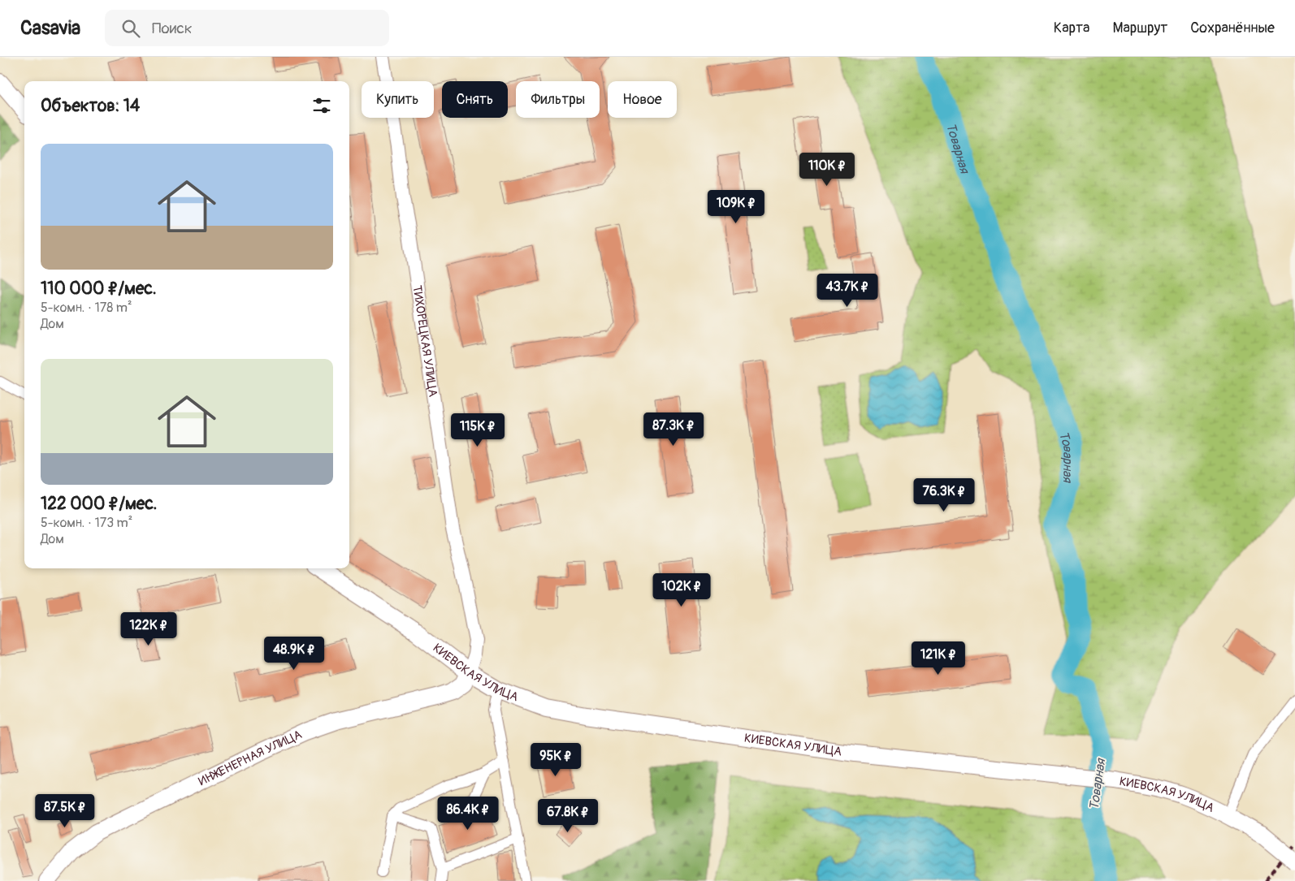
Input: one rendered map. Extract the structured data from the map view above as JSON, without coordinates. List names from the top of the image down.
{
  "streets": {
    "main road": ["КИЕВСКАЯ УЛИЦА", "ИНЖЕНЕРНАЯ УЛИЦА"],
    "street": ["ТИХОРЕЦКАЯ УЛИЦА"]
  },
  "crossings": [
    ["ТИХОРЕЦКАЯ УЛИЦА", "КИЕВСКАЯ УЛИЦА"],
    ["ТИХОРЕЦКАЯ УЛИЦА", "ИНЖЕНЕРНАЯ УЛИЦА"],
    ["КИЕВСКАЯ УЛИЦА", "ИНЖЕНЕРНАЯ УЛИЦА"]
  ],
  "water": ["Товарная"],
  "page": {
    "header": "Casavia",
    "search": "Поиск",
    "nav": ["Карта", "Маршрут", "Сохранённые"],
    "chip": [
      "Купить",
      "Снять",
      "Фильтры",
      "Новое"
    ],
    "heading": "Объектов: 14",
    "list": [
      {
        "name": "110 000 ₽/мес.",
        "note": "5-комн. · 178 m² · Дом"
      },
      {
        "name": "122 000 ₽/мес.",
        "note": "5-комн. · 173 m² · Дом"
      }
    ],
    "price": [
      "110K ₽",
      "109K ₽",
      "43.7K ₽",
      "87.3K ₽",
      "115K ₽",
      "76.3K ₽",
      "102K ₽",
      "122K ₽",
      "48.9K ₽",
      "121K ₽",
      "95K ₽",
      "87.5K ₽",
      "86.4K ₽",
      "67.8K ₽"
    ]
  }
}
